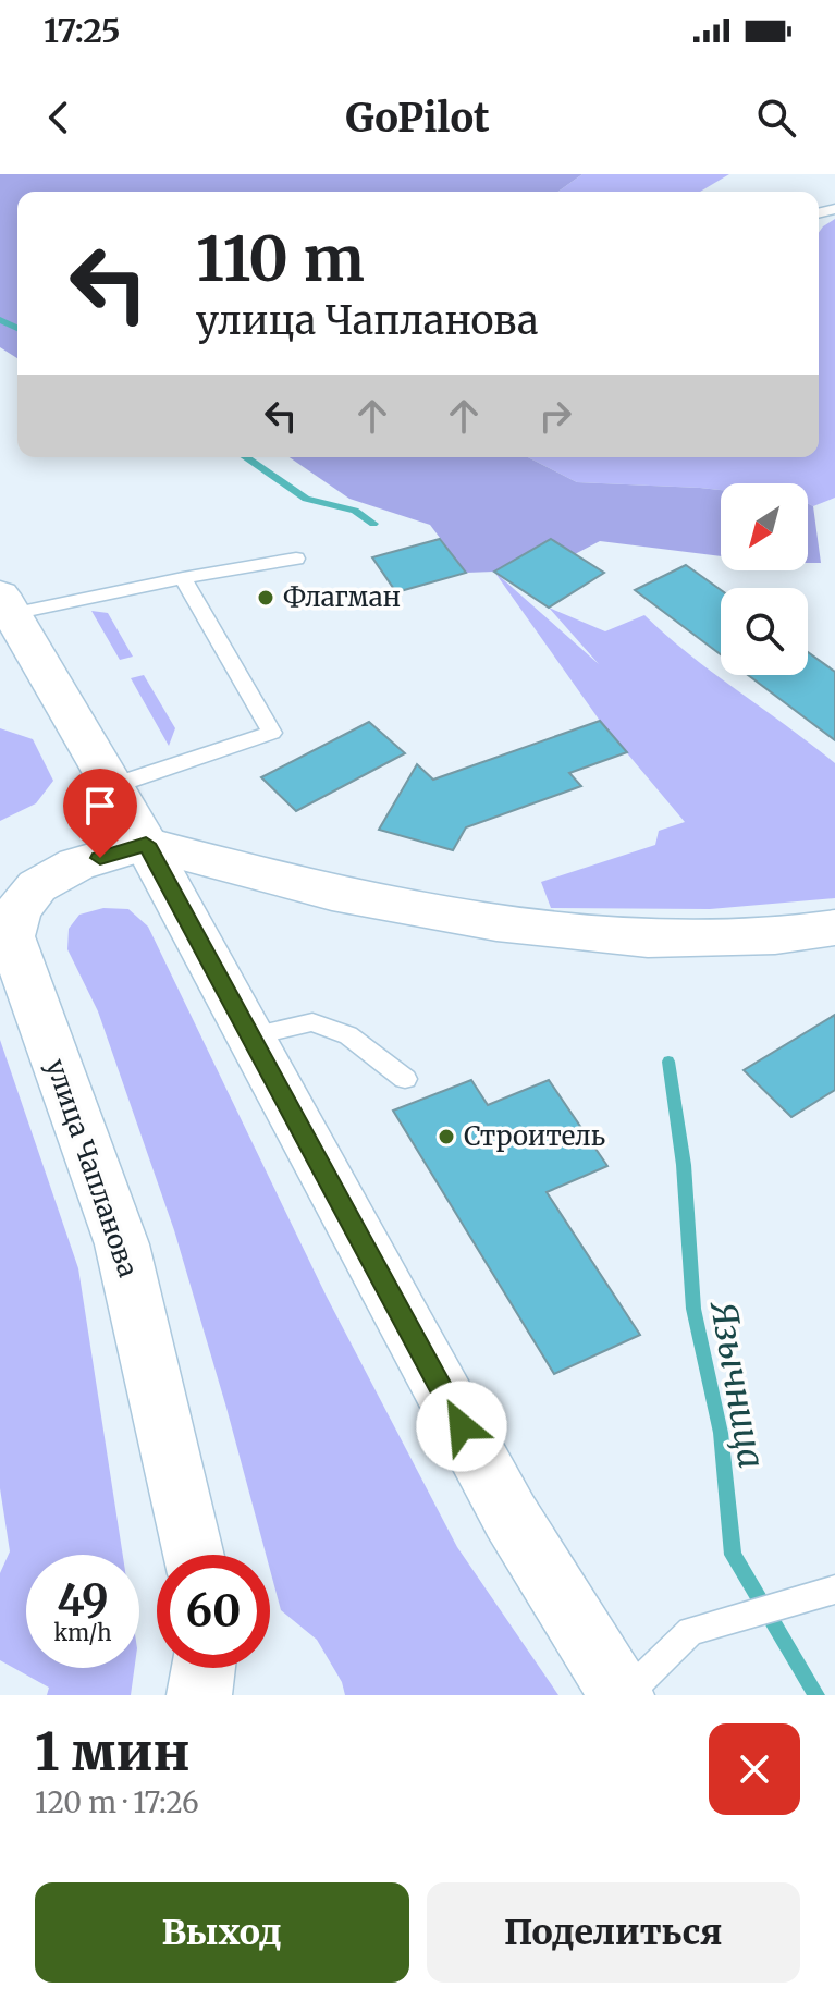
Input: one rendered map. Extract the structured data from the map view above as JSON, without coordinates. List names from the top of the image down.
{
  "streets": {
    "main road": ["улица Чапланова"]
  },
  "water": ["Язычница"],
  "places": ["Флагман", "Строитель"],
  "north": "bottom left",
  "page": {
    "status": "17:25",
    "header": "GoPilot",
    "turn": ["110 m", "улица Чапланова"],
    "speed": "49 km/h",
    "limit": "60",
    "heading": ["1 мин", "120 m · 17:26"],
    "buttons": ["Выход", "Поделиться"]
  }
}
